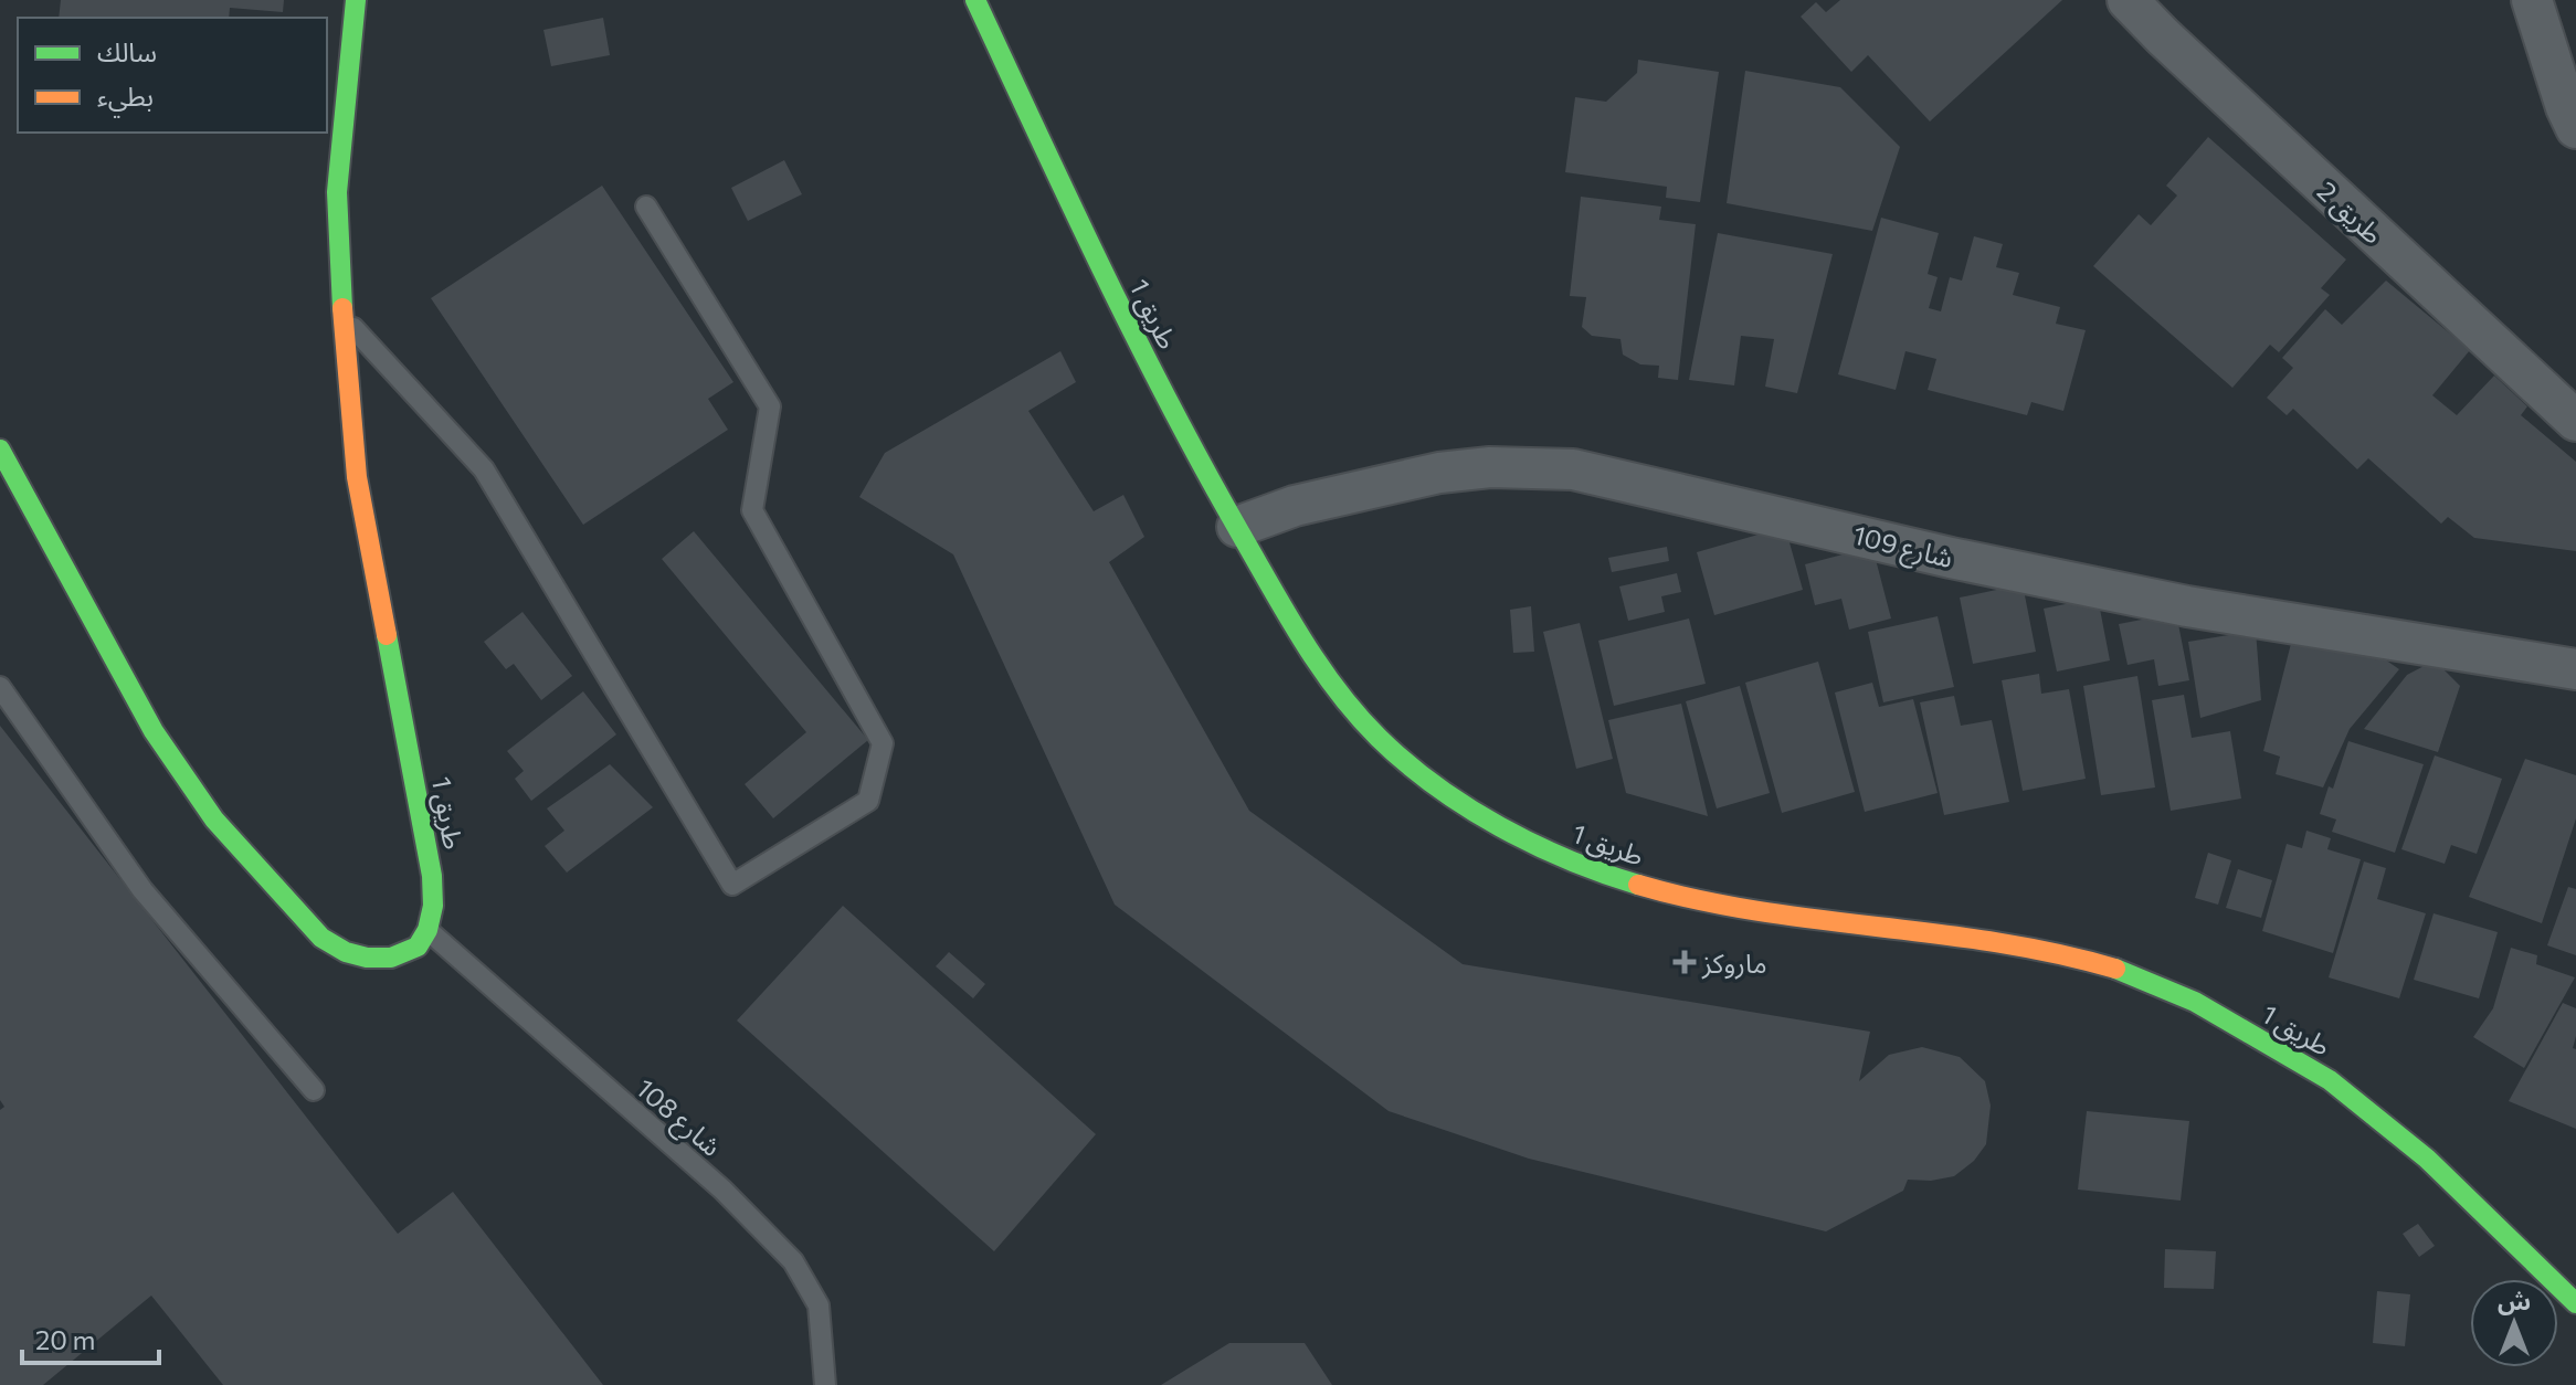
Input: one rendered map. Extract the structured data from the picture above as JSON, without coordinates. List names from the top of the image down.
{
  "streets": {
    "street": ["طريق 2", "طريق 1", "شارع 109"],
    "lane": ["شارع 108"]
  },
  "crossings": [
    ["طريق 1", "شارع 109"],
    ["طريق 1", "شارع 108"]
  ],
  "places": {
    "health": ["ماروكز"]
  },
  "legend": ["سالك", "بطيء"],
  "scale_bar": "20 m",
  "north": "top"
}
